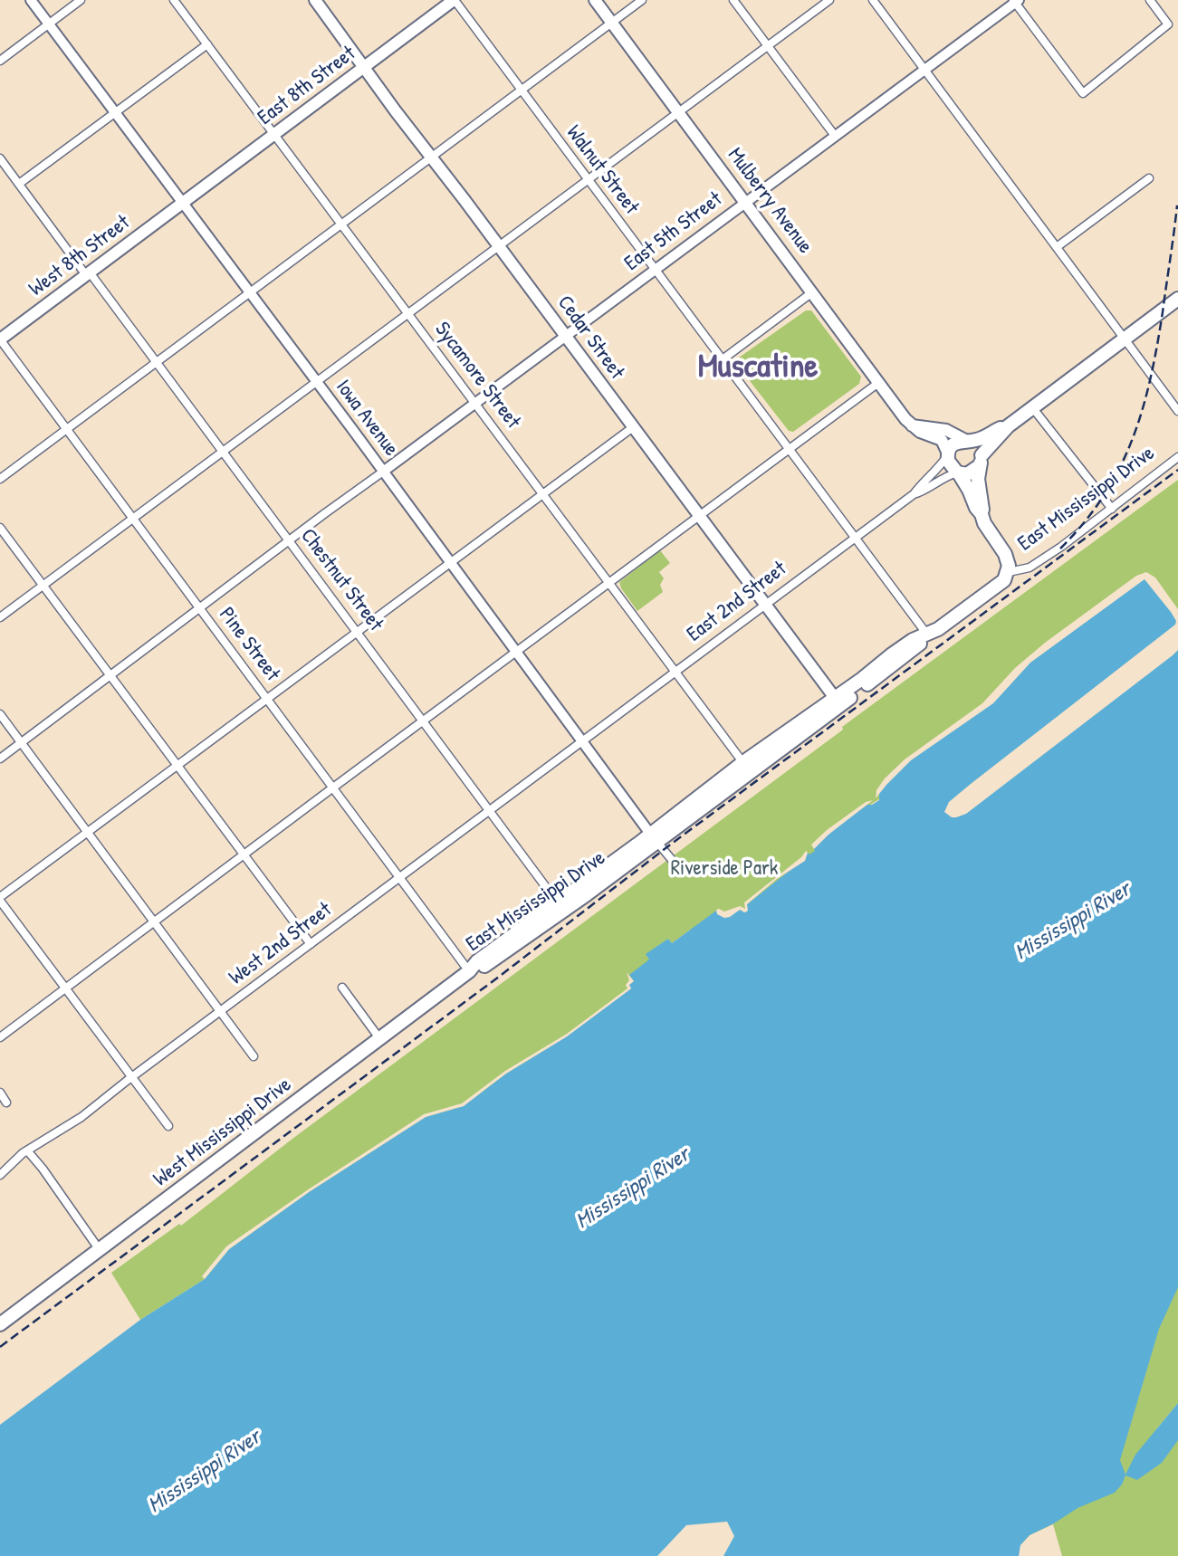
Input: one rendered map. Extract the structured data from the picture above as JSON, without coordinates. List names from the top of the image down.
{
  "streets": {
    "main road": [
      "East 8th Street",
      "Mulberry Avenue",
      "West 8th Street",
      "Cedar Street",
      "East Mississippi Drive",
      "West Mississippi Drive"
    ],
    "street": [
      "Walnut Street",
      "East 5th Street",
      "Sycamore Street",
      "Iowa Avenue",
      "Chestnut Street",
      "East 2nd Street",
      "Pine Street",
      "West 2nd Street"
    ]
  },
  "crossings": [
    ["East 8th Street", "Walnut Street"],
    ["East 8th Street", "West 8th Street"],
    ["East 8th Street", "Cedar Street"],
    ["East 8th Street", "Sycamore Street"],
    ["East 8th Street", "Iowa Avenue"],
    ["Walnut Street", "East 5th Street"],
    ["Walnut Street", "East Mississippi Drive"],
    ["Walnut Street", "East 2nd Street"],
    ["Mulberry Avenue", "East 5th Street"],
    ["Mulberry Avenue", "East 2nd Street"],
    ["East 5th Street", "Cedar Street"],
    ["East 5th Street", "Sycamore Street"],
    ["East 5th Street", "Iowa Avenue"],
    ["West 8th Street", "Iowa Avenue"],
    ["West 8th Street", "Chestnut Street"],
    ["West 8th Street", "Pine Street"],
    ["Cedar Street", "East Mississippi Drive"],
    ["Cedar Street", "East 2nd Street"],
    ["Sycamore Street", "East Mississippi Drive"],
    ["Sycamore Street", "East 2nd Street"],
    ["Iowa Avenue", "East Mississippi Drive"],
    ["Iowa Avenue", "East 2nd Street"],
    ["Iowa Avenue", "West 2nd Street"],
    ["East Mississippi Drive", "Chestnut Street"],
    ["East Mississippi Drive", "Pine Street"],
    ["East Mississippi Drive", "West Mississippi Drive"],
    ["Chestnut Street", "West 2nd Street"],
    ["East 2nd Street", "West 2nd Street"],
    ["Pine Street", "West 2nd Street"],
    ["Pine Street", "West Mississippi Drive"]
  ],
  "districts": ["Muscatine"],
  "water": ["Mississippi River"],
  "parks": ["Riverside Park"]
}
